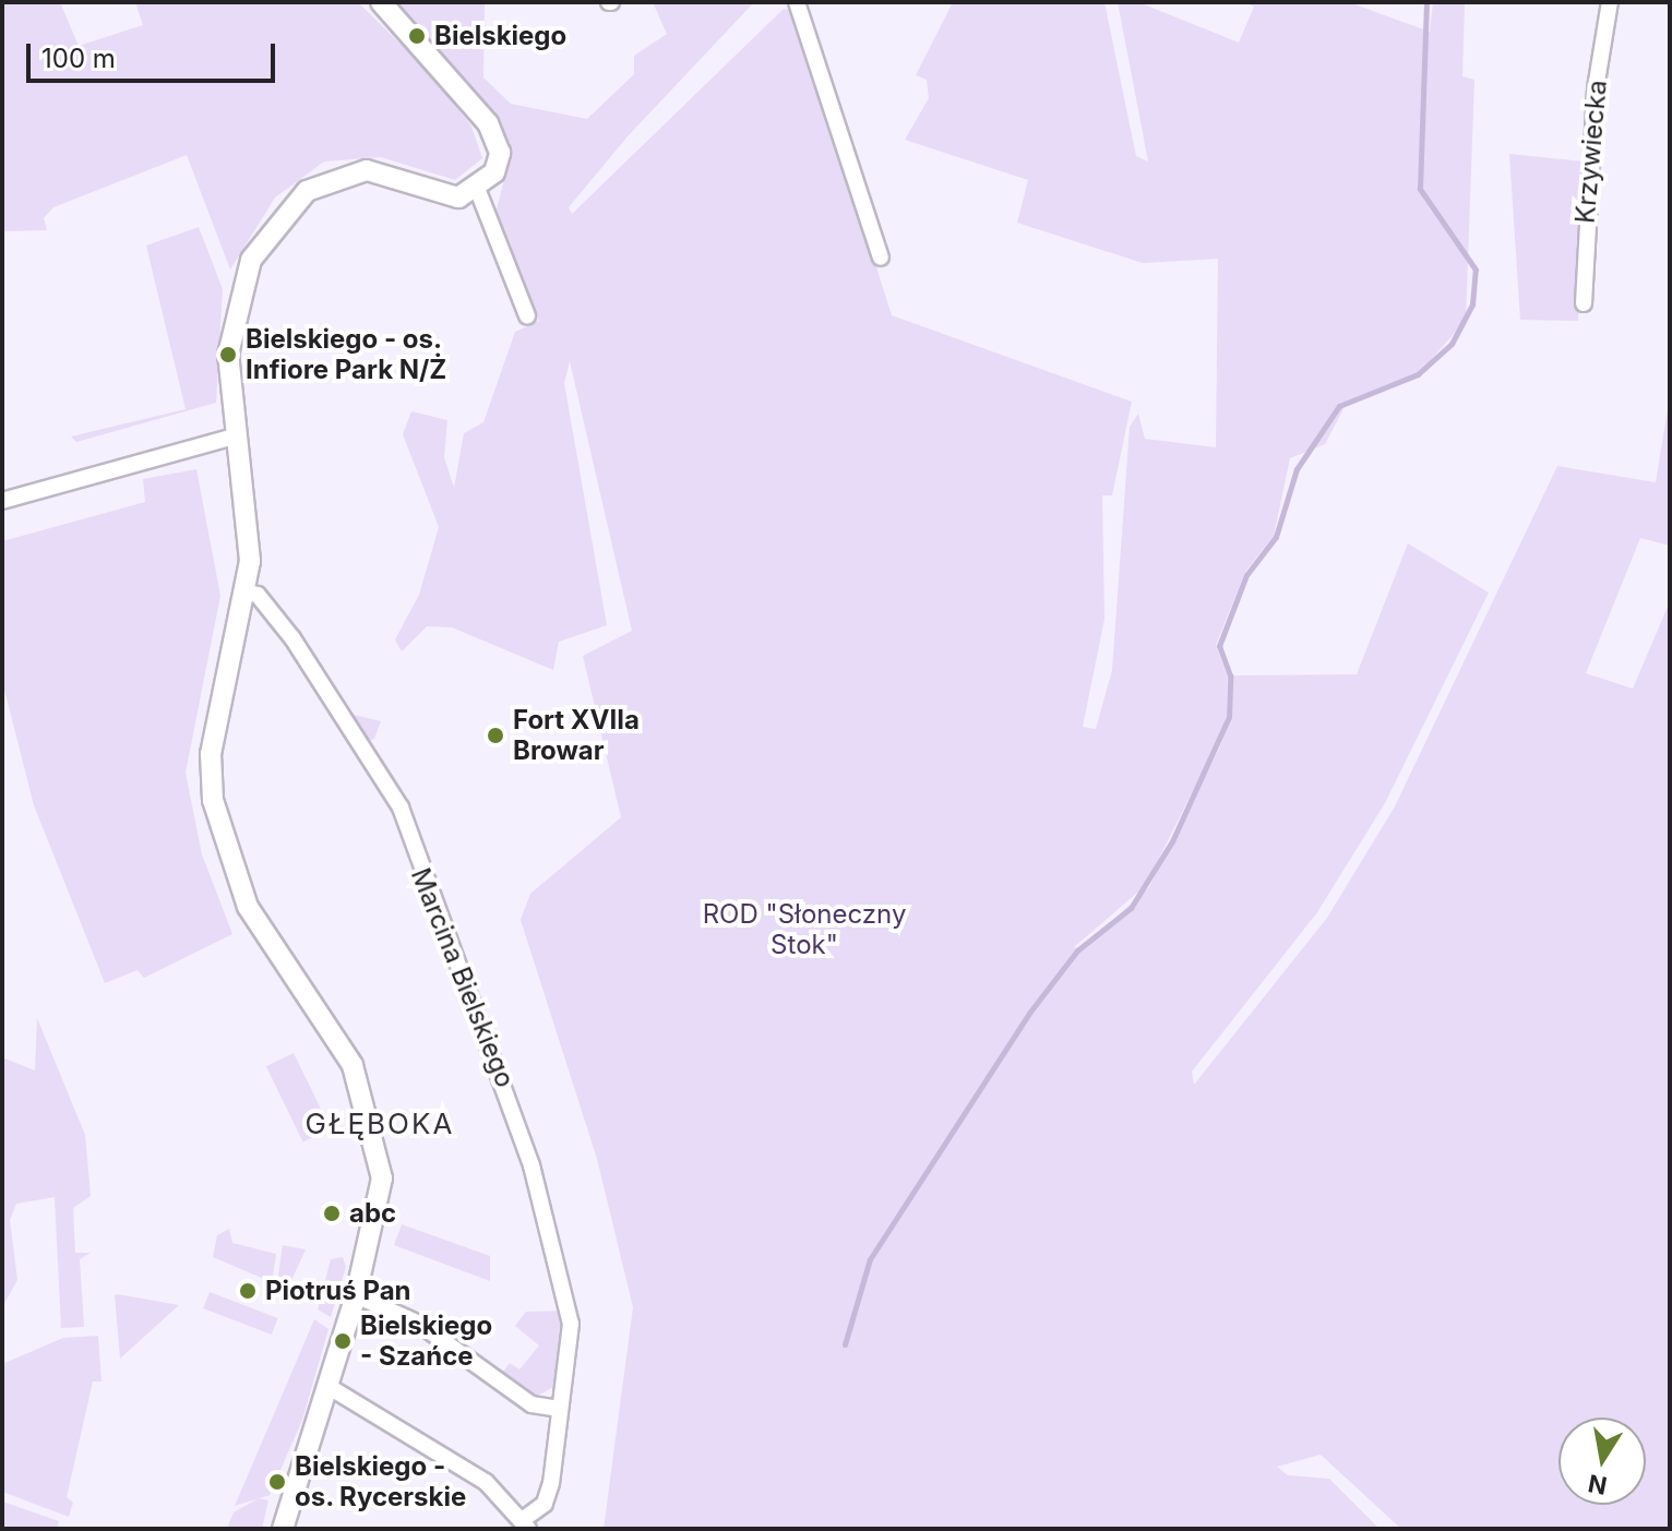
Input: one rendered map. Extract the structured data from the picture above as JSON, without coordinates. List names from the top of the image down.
{
  "streets": {
    "street": ["Krzywiecka", "Marcina Bielskiego"]
  },
  "districts": ["GŁĘBOKA"],
  "parks": ["ROD \"Słoneczny Stok\""],
  "places": [
    "Bielskiego",
    "Bielskiego - os. Infiore Park N/Ż",
    "Fort XVIIa Browar",
    "abc",
    "Piotruś Pan",
    "Bielskiego - Szańce",
    "Bielskiego - os. Rycerskie"
  ],
  "scale_bar": "100 m",
  "north": "bottom"
}
